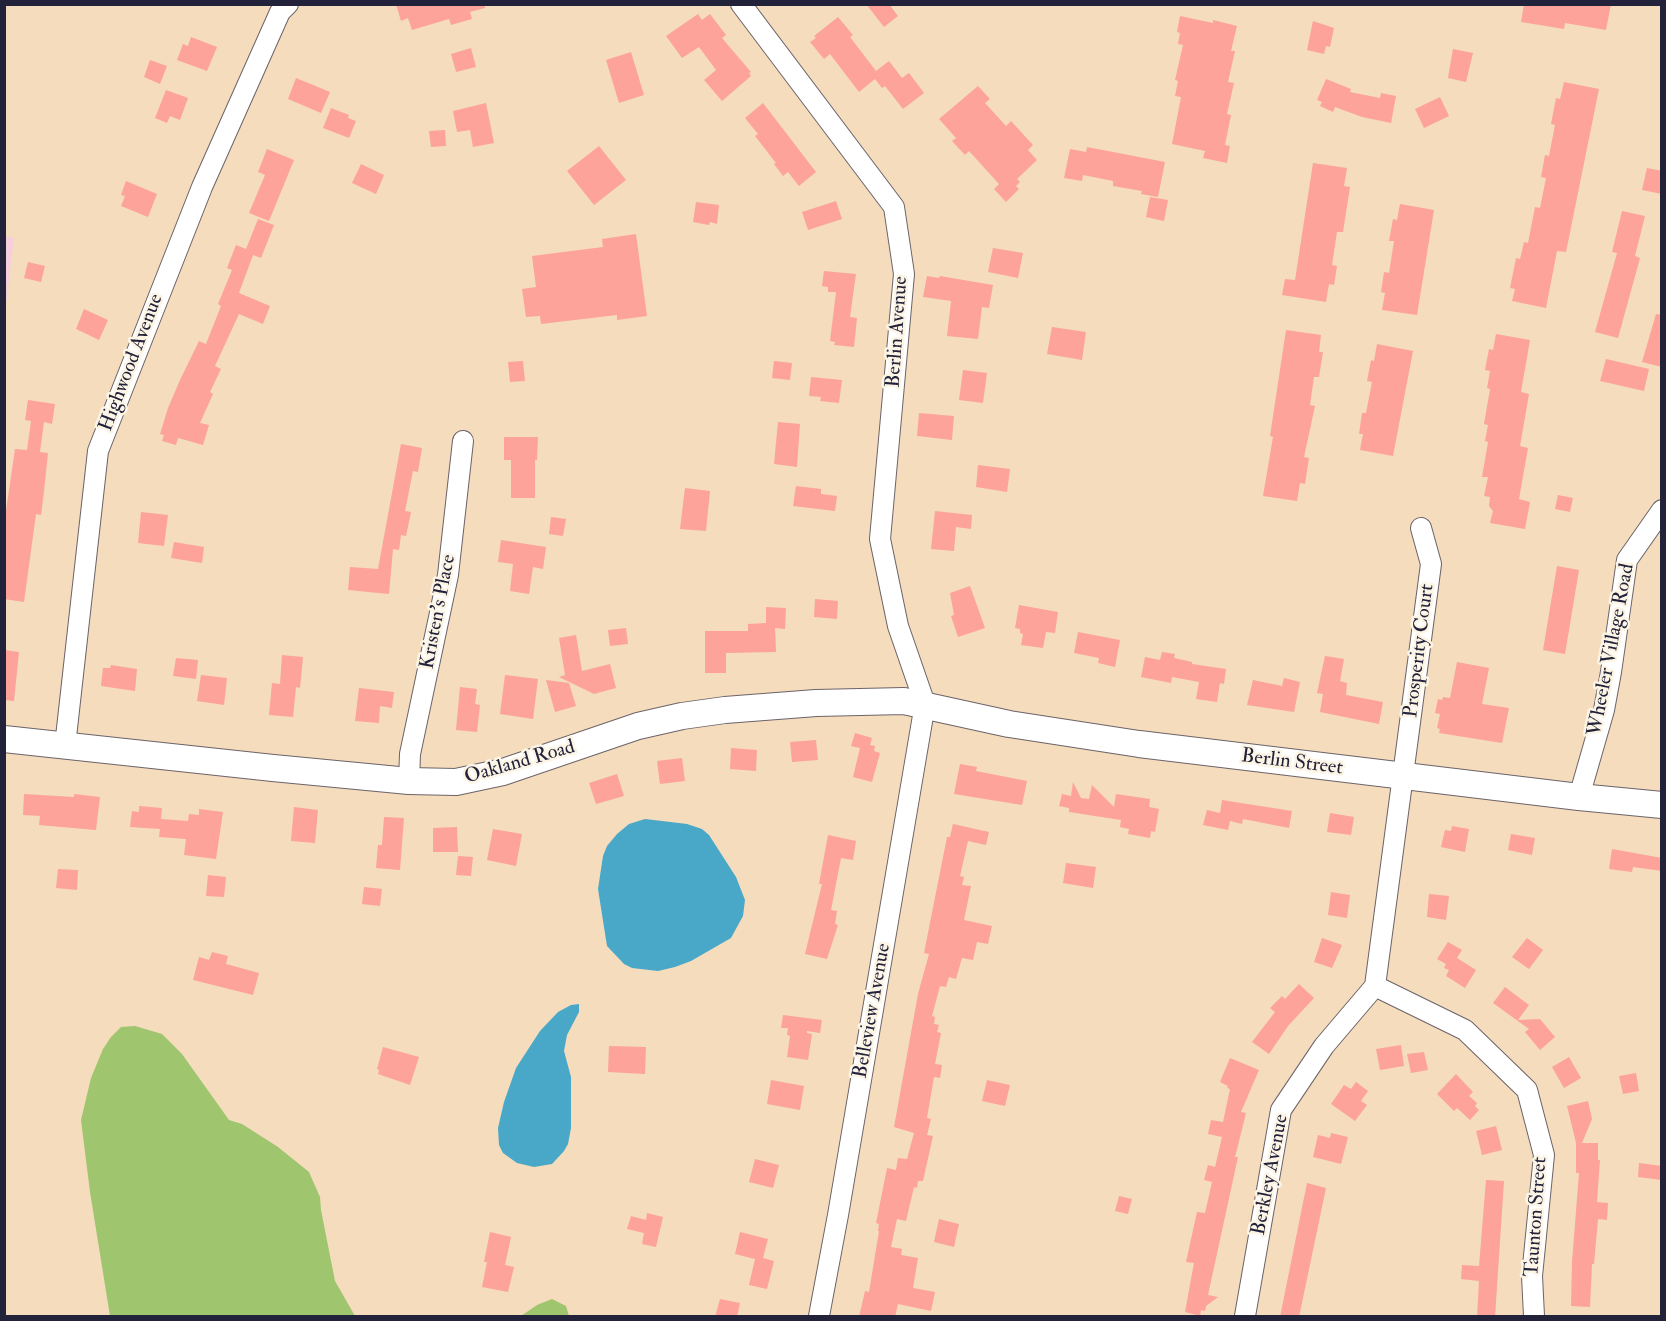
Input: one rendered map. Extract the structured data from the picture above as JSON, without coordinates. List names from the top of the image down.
{
  "streets": {
    "main road": ["Oakland Road", "Berlin Street"],
    "street": [
      "Berlin Avenue",
      "Highwood Avenue",
      "Kristen's Place",
      "Wheeler Village Road",
      "Prosperity Court",
      "Belleview Avenue",
      "Berkley Avenue",
      "Taunton Street"
    ]
  },
  "crossings": [
    ["Berlin Avenue", "Oakland Road"],
    ["Berlin Avenue", "Berlin Street"],
    ["Berlin Avenue", "Belleview Avenue"],
    ["Highwood Avenue", "Oakland Road"],
    ["Kristen's Place", "Oakland Road"],
    ["Wheeler Village Road", "Berlin Street"],
    ["Prosperity Court", "Berlin Street"],
    ["Oakland Road", "Berlin Street"],
    ["Oakland Road", "Belleview Avenue"],
    ["Berlin Street", "Belleview Avenue"],
    ["Berkley Avenue", "Taunton Street"]
  ]
}
